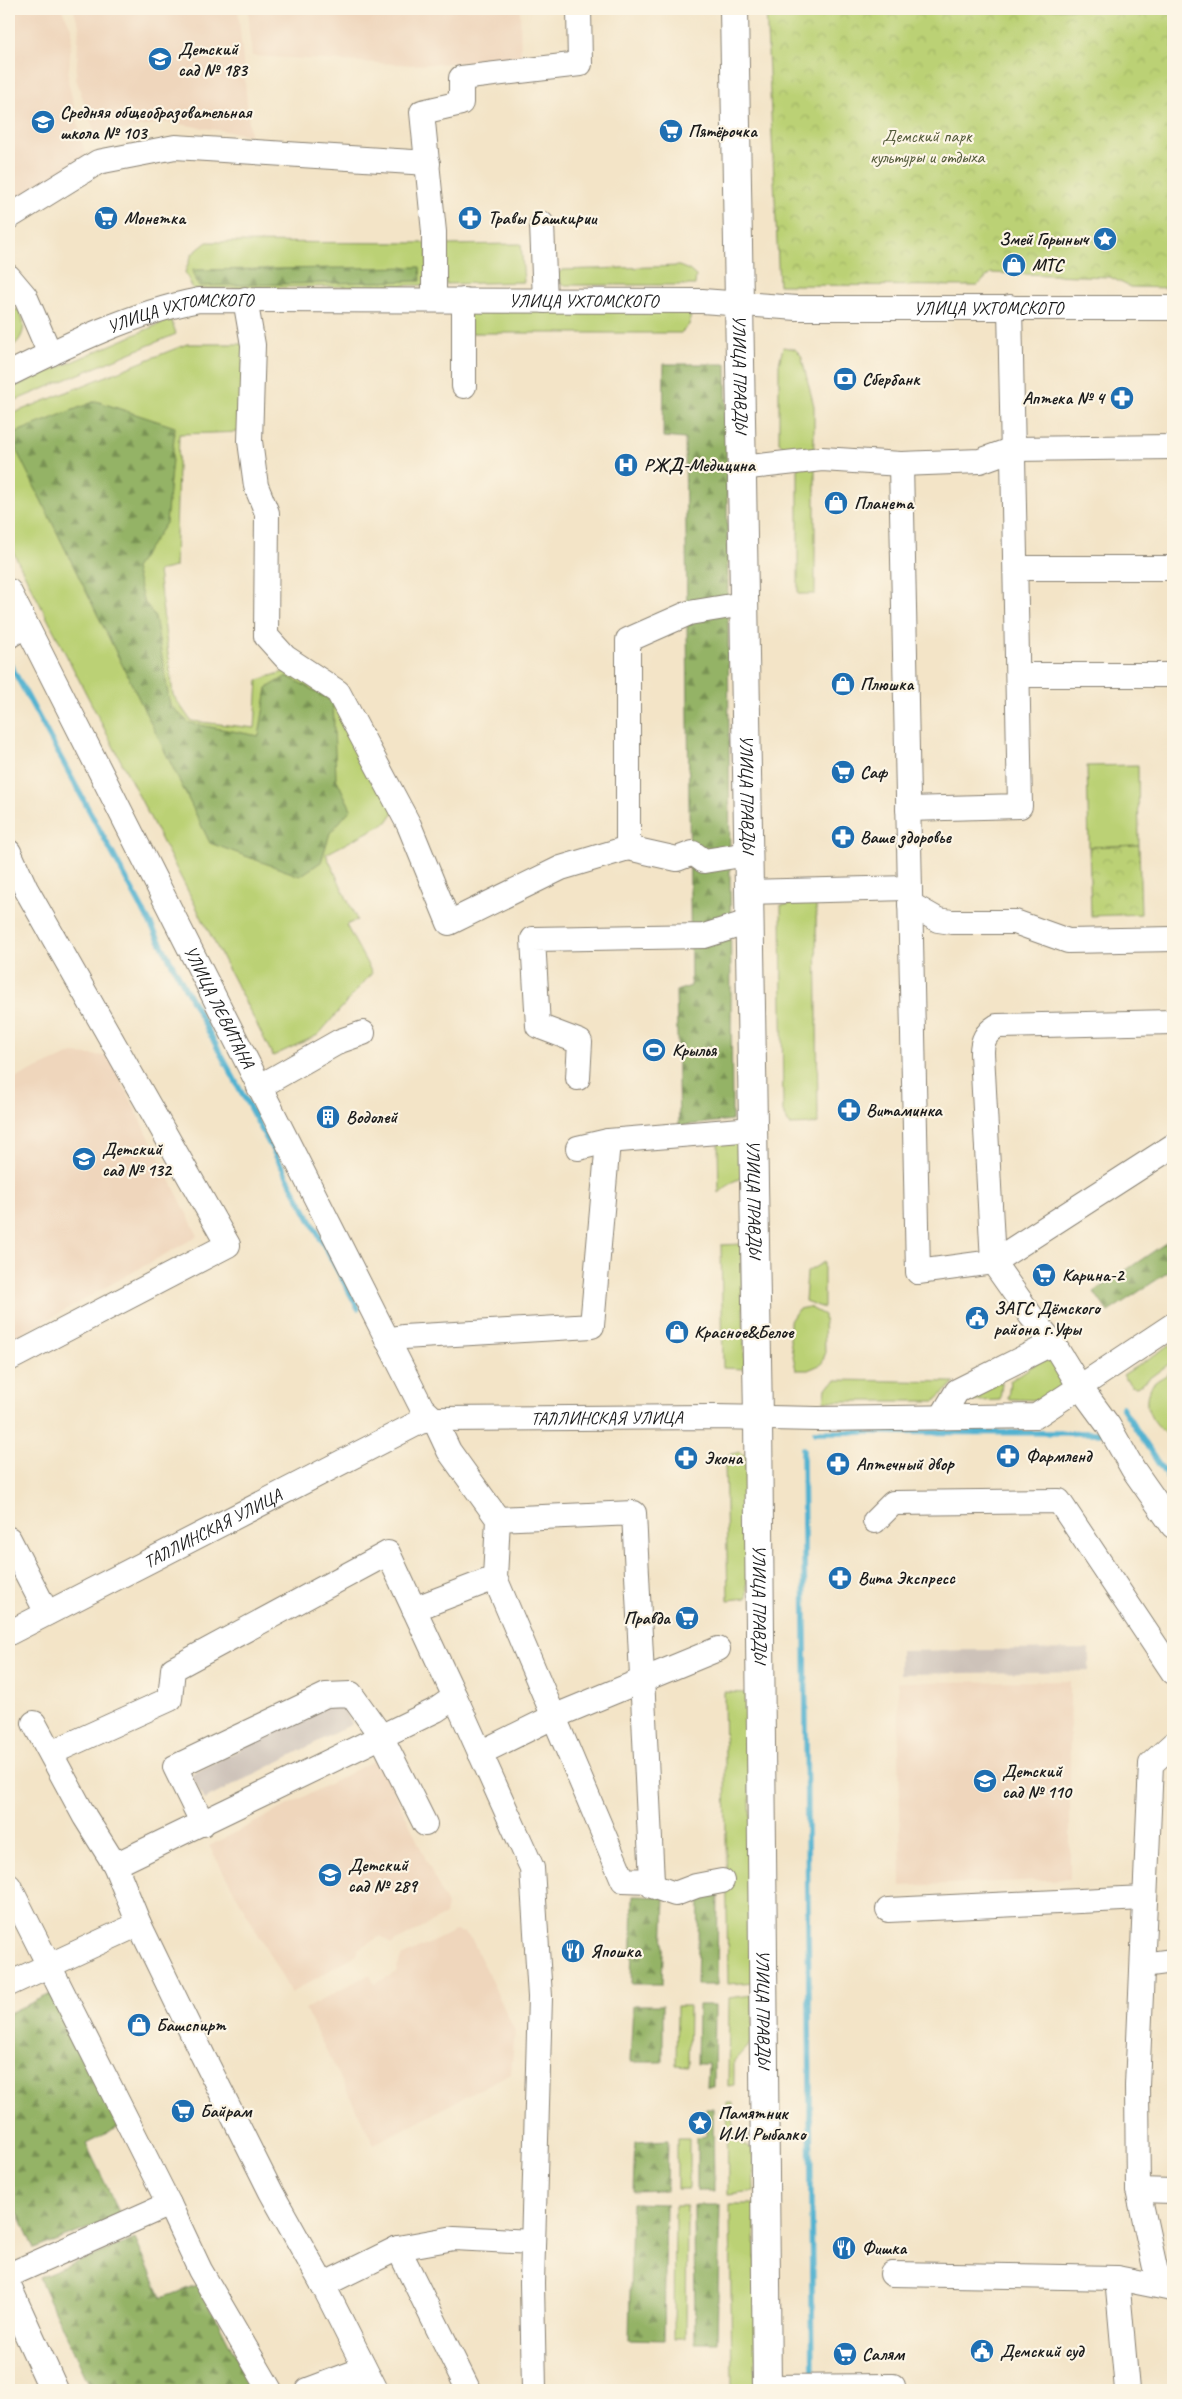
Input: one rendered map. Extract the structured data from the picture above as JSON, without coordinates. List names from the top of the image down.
{
  "streets": {
    "main road": ["УЛИЦА ПРАВДЫ"],
    "street": ["УЛИЦА УХТОМСКОГО", "УЛИЦА ЛЕВИТАНА", "ТАЛЛИНСКАЯ УЛИЦА"]
  },
  "crossings": [
    ["УЛИЦА УХТОМСКОГО", "УЛИЦА ПРАВДЫ"],
    ["УЛИЦА ПРАВДЫ", "ТАЛЛИНСКАЯ УЛИЦА"],
    ["УЛИЦА ЛЕВИТАНА", "ТАЛЛИНСКАЯ УЛИЦА"]
  ],
  "parks": ["Демский парк культуры и отдыха"],
  "places": {
    "school or university": [
      "Детский сад № 183",
      "Средняя общеобразовательная школа № 103",
      "Детский сад № 132",
      "Детский сад № 110",
      "Детский сад № 289"
    ],
    "supermarket": [
      "Пятёрочка",
      "Монетка",
      "Саф",
      "Карина-2",
      "Правда",
      "Байрам",
      "Салям"
    ],
    "pharmacy": [
      "Травы Башкирии",
      "Аптека № 4",
      "Ваше здоровье",
      "Витаминка",
      "Фармленд",
      "Экона",
      "Аптечный двор",
      "Вита Экспресс"
    ],
    "place": ["Змей Горыныч", "Памятник И.И. Рыбалко"],
    "shop": [
      "МТС",
      "Планета",
      "Плюшка",
      "Красное&Белое",
      "Башспирт"
    ],
    "bank": ["Сбербанк"],
    "hospital": ["РЖД-Медицина"],
    "sports": ["Крылья"],
    "building": ["Водолей"],
    "public building": ["ЗАГС Дёмского района г.Уфы", "Демский суд"],
    "restaurant": ["Япошка", "Фишка"]
  }
}
